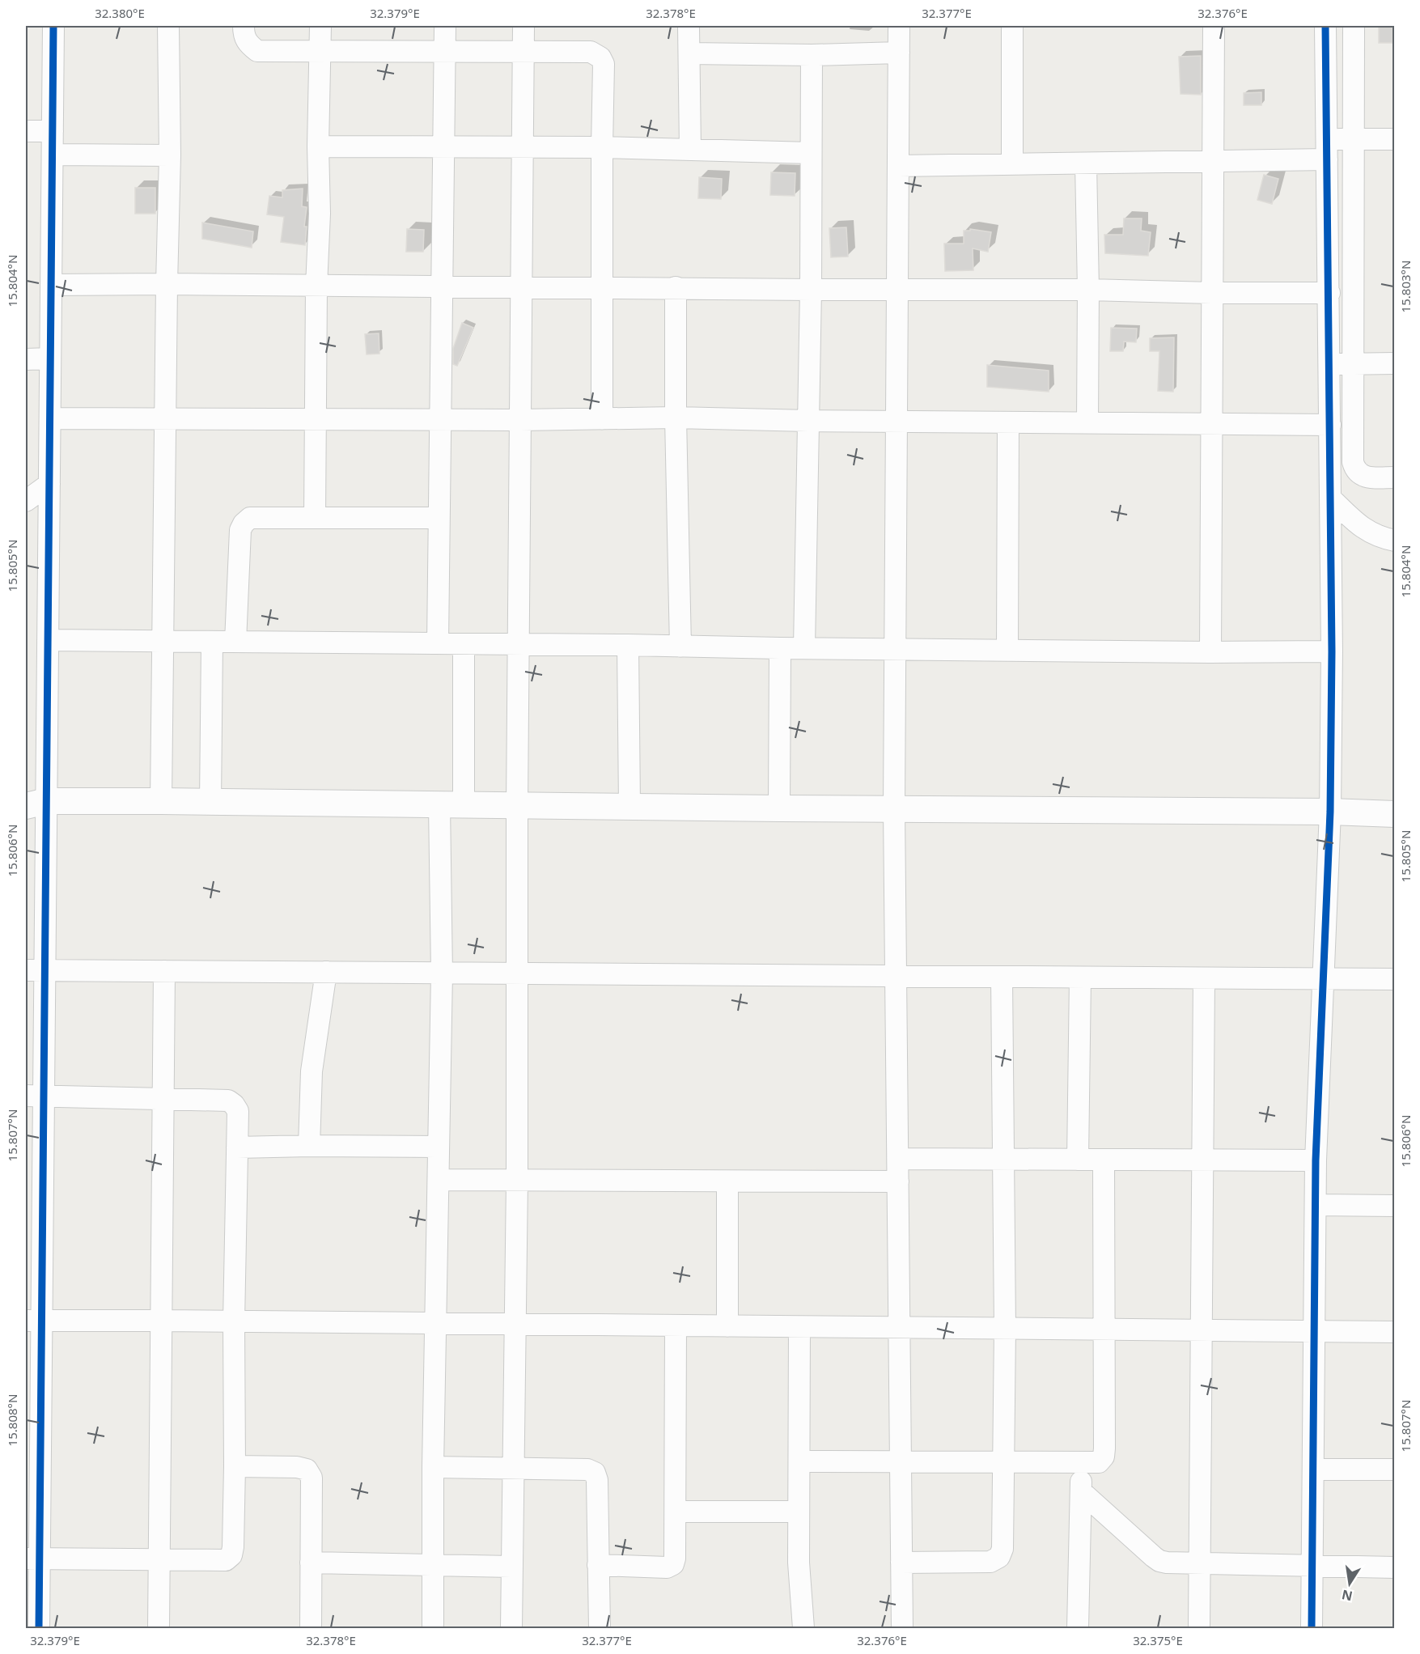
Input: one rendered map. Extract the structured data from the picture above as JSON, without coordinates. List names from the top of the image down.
{
  "north": "bottom",
  "coordinates": [
    "32.380°E",
    "32.379°E",
    "32.378°E",
    "32.377°E",
    "32.376°E",
    "15.804°N",
    "15.803°N",
    "15.805°N",
    "15.806°N",
    "15.807°N",
    "15.808°N",
    "32.375°E"
  ]
}
